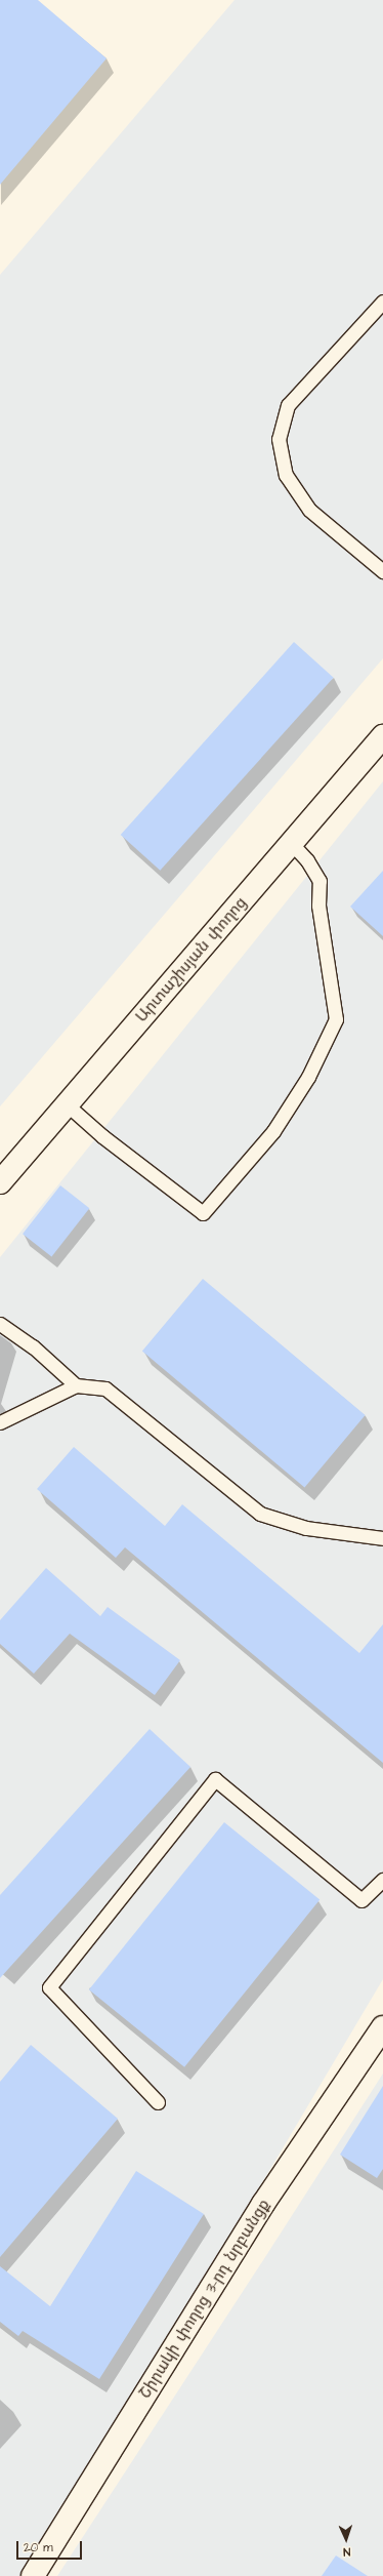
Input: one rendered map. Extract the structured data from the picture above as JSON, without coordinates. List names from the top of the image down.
{
  "streets": {
    "street": ["Արտաշիսյան փողոց", "Շիրակի փողոց 3-րդ նրբանցք"]
  },
  "scale_bar": "20 m",
  "north": "bottom"
}
